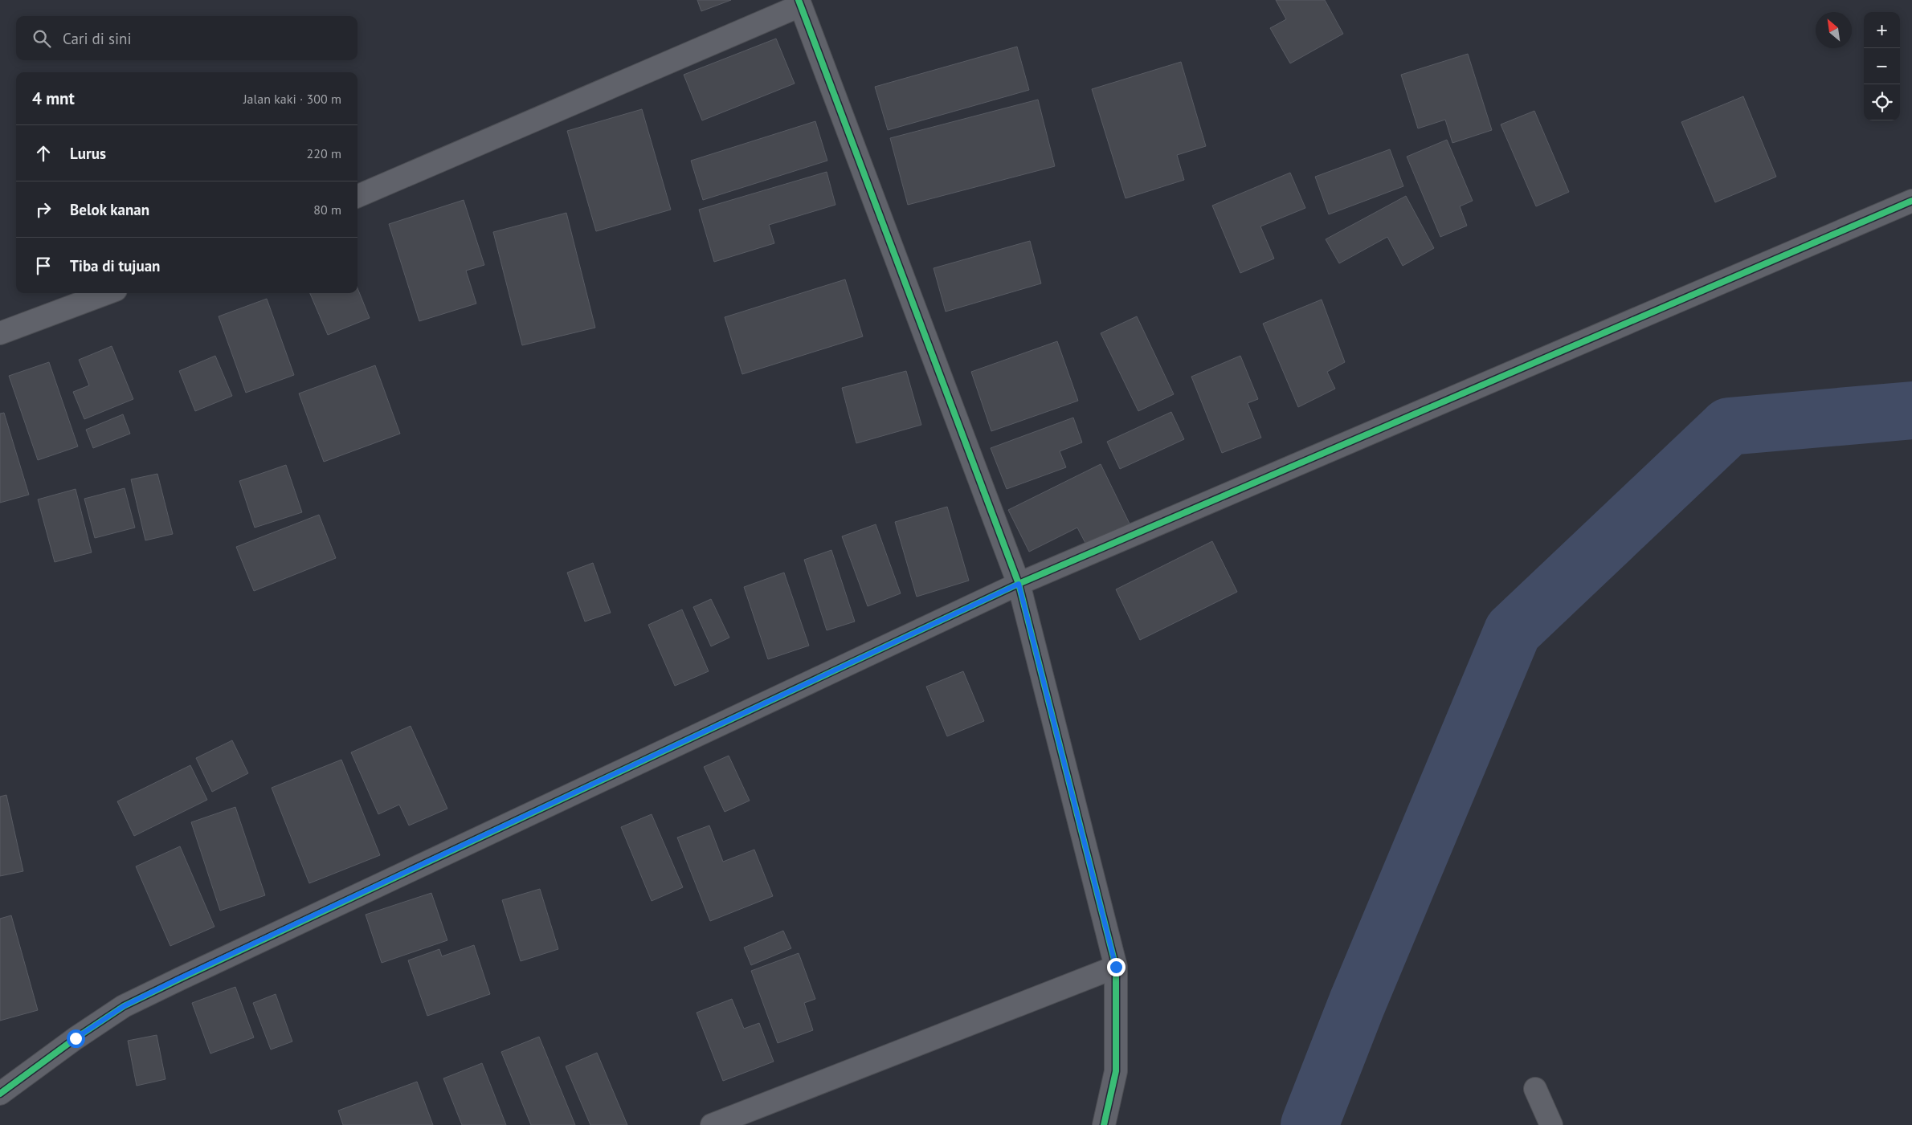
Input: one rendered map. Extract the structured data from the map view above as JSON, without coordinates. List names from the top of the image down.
{
  "north": "top left",
  "page": {
    "map_buttons": ["+", "−"],
    "search": "Cari di sini",
    "heading": ["4 mnt", "Jalan kaki · 300 m"],
    "list": [
      ["Lurus", "220 m"],
      ["Belok kanan", "80 m"],
      "Tiba di tujuan"
    ]
  }
}
